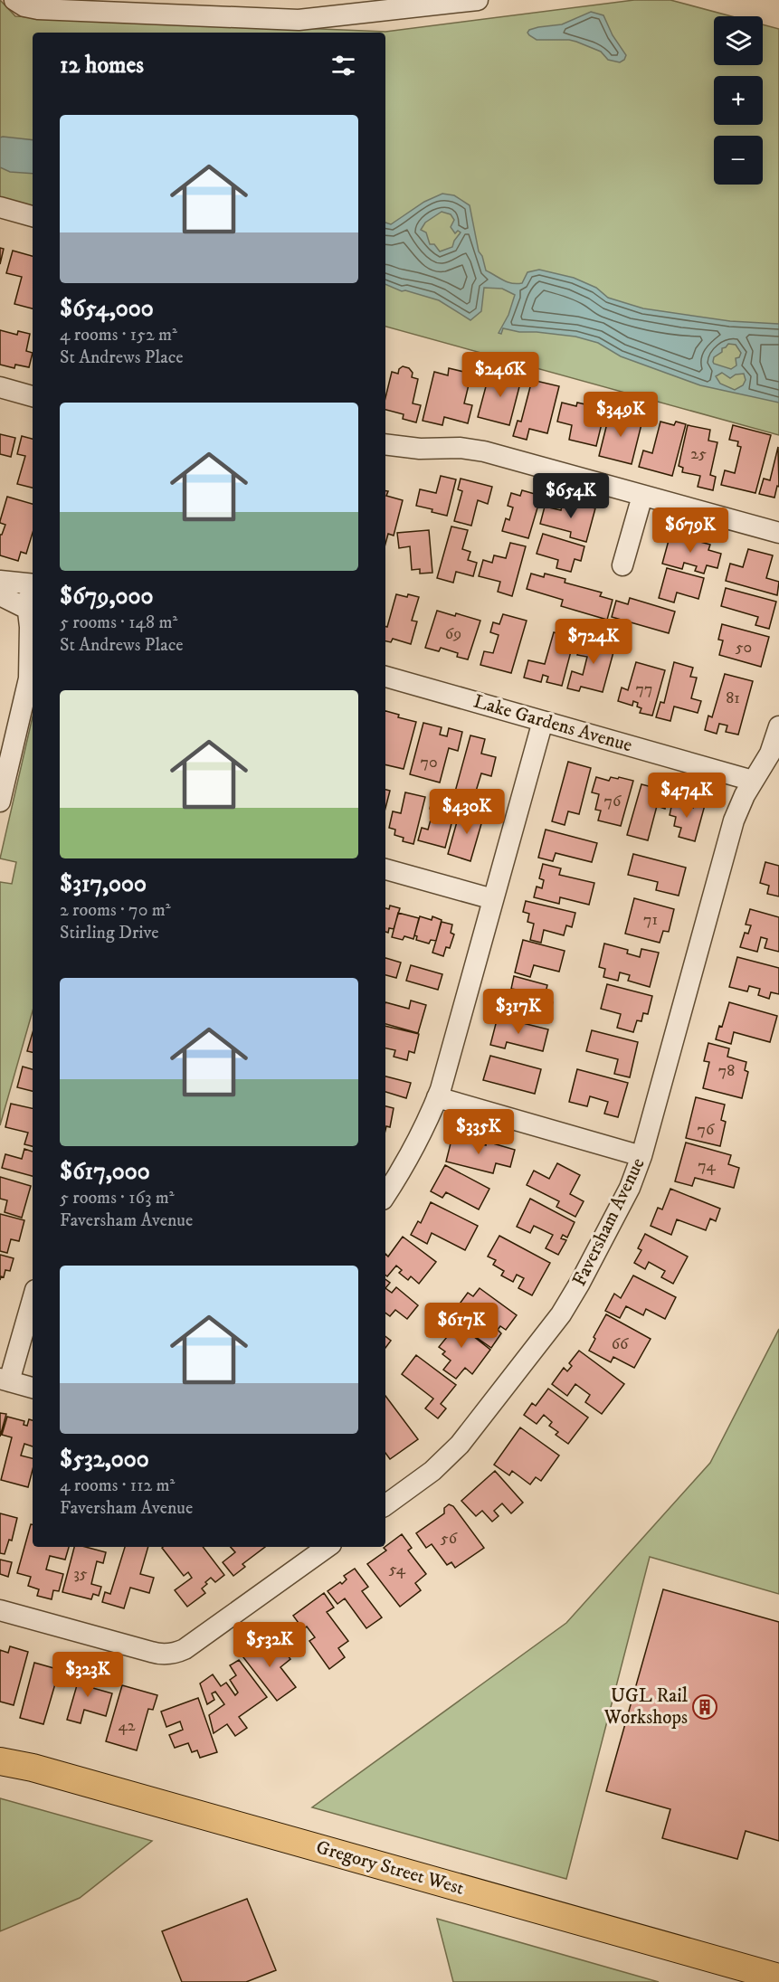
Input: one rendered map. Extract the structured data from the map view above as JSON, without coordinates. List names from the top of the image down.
{
  "streets": {
    "main road": ["Gregory Street West"],
    "street": ["Lake Gardens Avenue", "Faversham Avenue"]
  },
  "crossings": [
    ["Lake Gardens Avenue", "Faversham Avenue"]
  ],
  "places": {
    "building": ["UGL Rail Workshops"]
  },
  "house_numbers": [
    "25",
    "69",
    "50",
    "77",
    "81",
    "70",
    "76",
    "71",
    "78",
    "76",
    "74",
    "66",
    "56",
    "54",
    "35",
    "42"
  ],
  "page": {
    "map_buttons": ["+", "−"],
    "heading": "12 homes",
    "list": [
      {
        "name": "$654,000",
        "note": "4 rooms · 152 m² · St Andrews Place"
      },
      {
        "name": "$679,000",
        "note": "5 rooms · 148 m² · St Andrews Place"
      },
      {
        "name": "$317,000",
        "note": "2 rooms · 70 m² · Stirling Drive"
      },
      {
        "name": "$617,000",
        "note": "5 rooms · 163 m² · Faversham Avenue"
      },
      {
        "name": "$532,000",
        "note": "4 rooms · 112 m² · Faversham Avenue"
      }
    ],
    "price": [
      "$246K",
      "$349K",
      "$654K",
      "$679K",
      "$724K",
      "$474K",
      "$430K",
      "$317K",
      "$335K",
      "$617K",
      "$532K",
      "$323K"
    ]
  }
}
